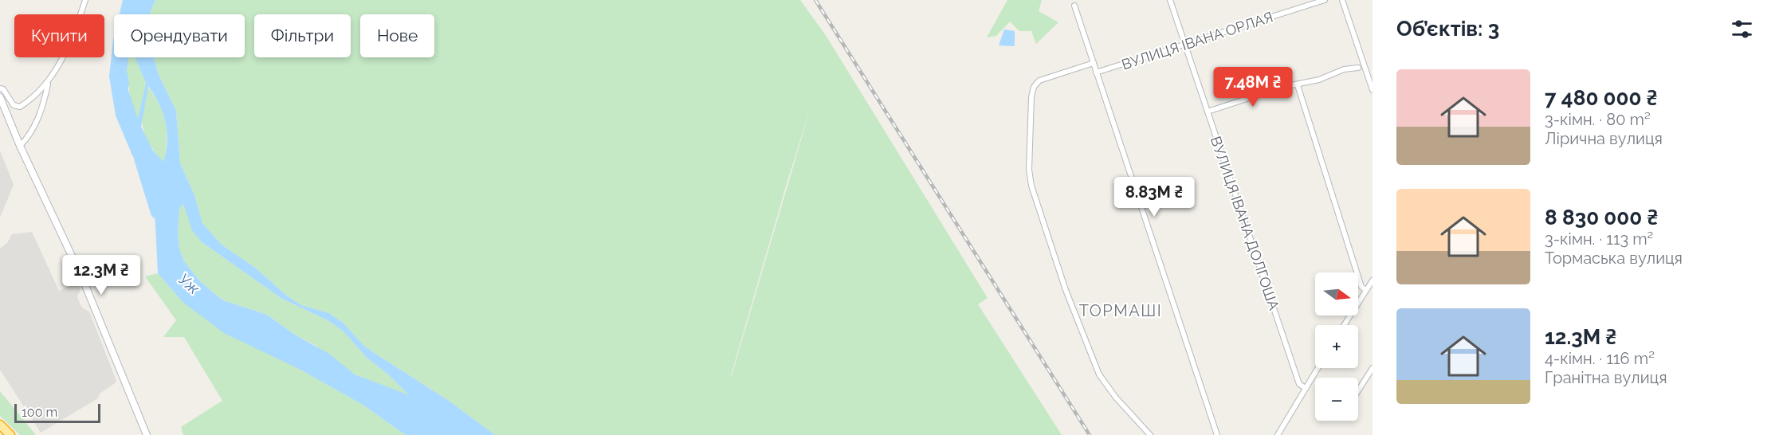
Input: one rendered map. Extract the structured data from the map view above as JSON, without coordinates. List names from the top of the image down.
{
  "streets": {
    "street": ["ВУЛИЦЯ ІВАНА ОРЛАЯ", "ВУЛИЦЯ ІВАНА ДОЛГОША"]
  },
  "crossings": [
    ["ВУЛИЦЯ ІВАНА ОРЛАЯ", "ВУЛИЦЯ ІВАНА ДОЛГОША"]
  ],
  "districts": ["ТОРМАШІ"],
  "water": ["Уж"],
  "scale_bar": "100 m",
  "north": "right",
  "page": {
    "heading": "Об’єктів: 3",
    "chip": [
      "Купити",
      "Орендувати",
      "Фільтри",
      "Нове"
    ],
    "list": [
      {
        "name": "7 480 000 ₴",
        "note": "3-кімн. · 80 m² · Лірична вулиця"
      },
      {
        "name": "8 830 000 ₴",
        "note": "3-кімн. · 113 m² · Тормаська вулиця"
      },
      {
        "name": "12.3M ₴",
        "note": "4-кімн. · 116 m² · Гранітна вулиця"
      }
    ],
    "price": ["7.48M ₴", "8.83M ₴", "12.3M ₴"],
    "map_buttons": ["+", "−"],
    "scale": "100 m"
  }
}
